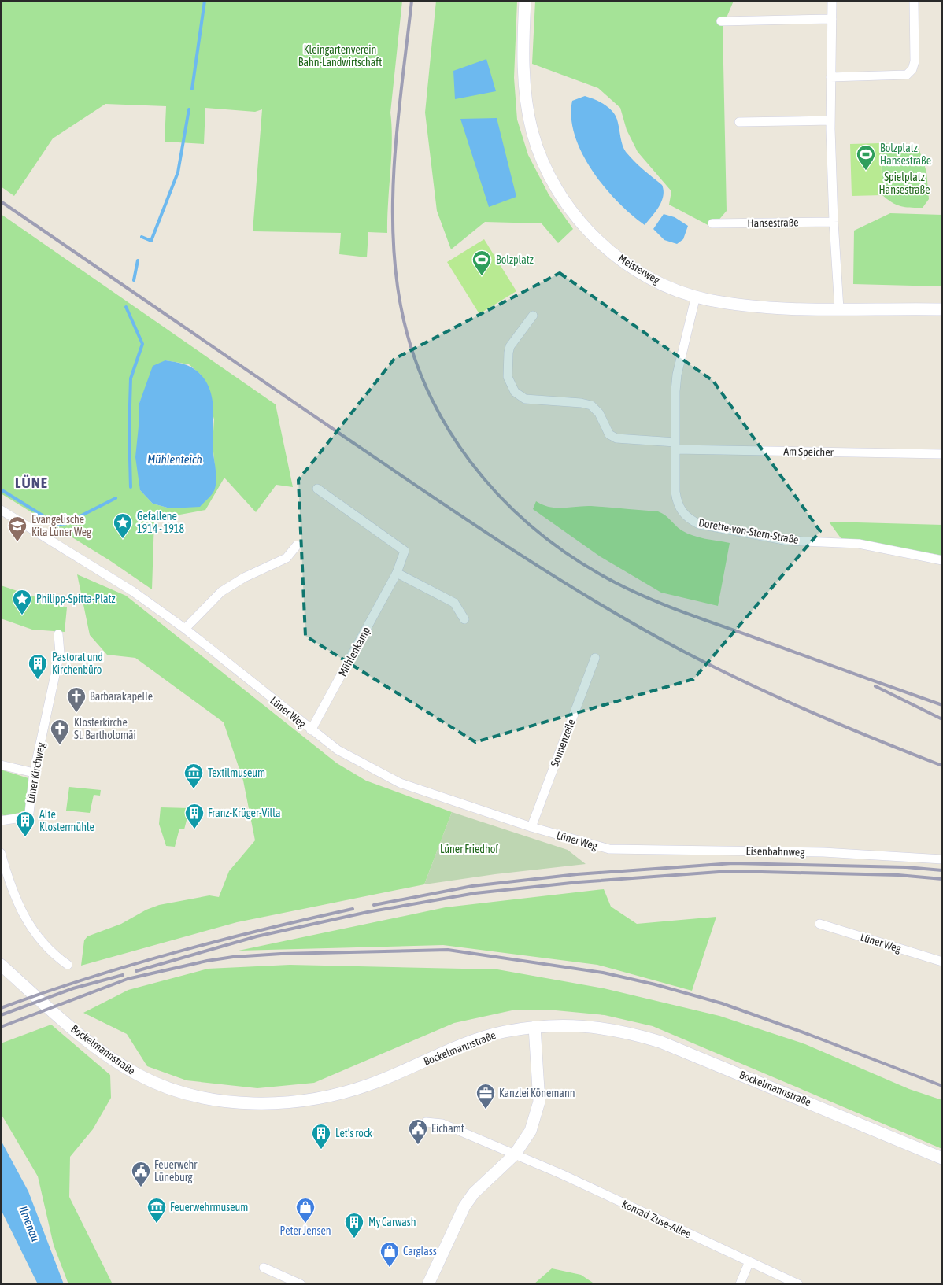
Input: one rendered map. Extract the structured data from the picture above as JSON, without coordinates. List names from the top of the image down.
{
  "streets": {
    "main road": ["Meisterweg", "Bockelmannstraße"],
    "street": [
      "Hansestraße",
      "Am Speicher",
      "Dorette-von-Stern-Straße",
      "Mühlenkamp",
      "Lüner Weg",
      "Sonnenzeile",
      "Lüner Kirchweg",
      "Eisenbahnweg",
      "Konrad-Zuse-Allee"
    ]
  },
  "crossings": [
    ["Meisterweg", "Dorette-von-Stern-Straße"],
    ["Am Speicher", "Dorette-von-Stern-Straße"],
    ["Mühlenkamp", "Lüner Weg"],
    ["Lüner Weg", "Sonnenzeile"],
    ["Lüner Weg", "Eisenbahnweg"]
  ],
  "districts": ["LÜNE"],
  "water": ["Mühlenteich", "Ilmenau"],
  "parks": ["Kleingartenverein Bahn-Landwirtschaft", "Spielplatz Hansestraße", "Lüner Friedhof"],
  "places": {
    "sports": ["Bolzplatz Hansestraße", "Bolzplatz"],
    "place": ["Gefallene 1914 - 1918", "Philipp-Spitta-Platz"],
    "school or university": ["Evangelische Kita Lüner Weg"],
    "building": [
      "Pastorat und Kirchenbüro",
      "Franz-Krüger-Villa",
      "Alte Klostermühle",
      "Let’s rock",
      "My Carwash"
    ],
    "church": ["Barbarakapelle", "Klosterkirche St. Bartholomäi"],
    "museum": ["Textilmuseum", "Feuerwehrmuseum"],
    "office": ["Kanzlei Könemann"],
    "public building": ["Eichamt", "Feuerwehr Lüneburg"],
    "shop": ["Peter Jensen", "Carglass"]
  }
}
